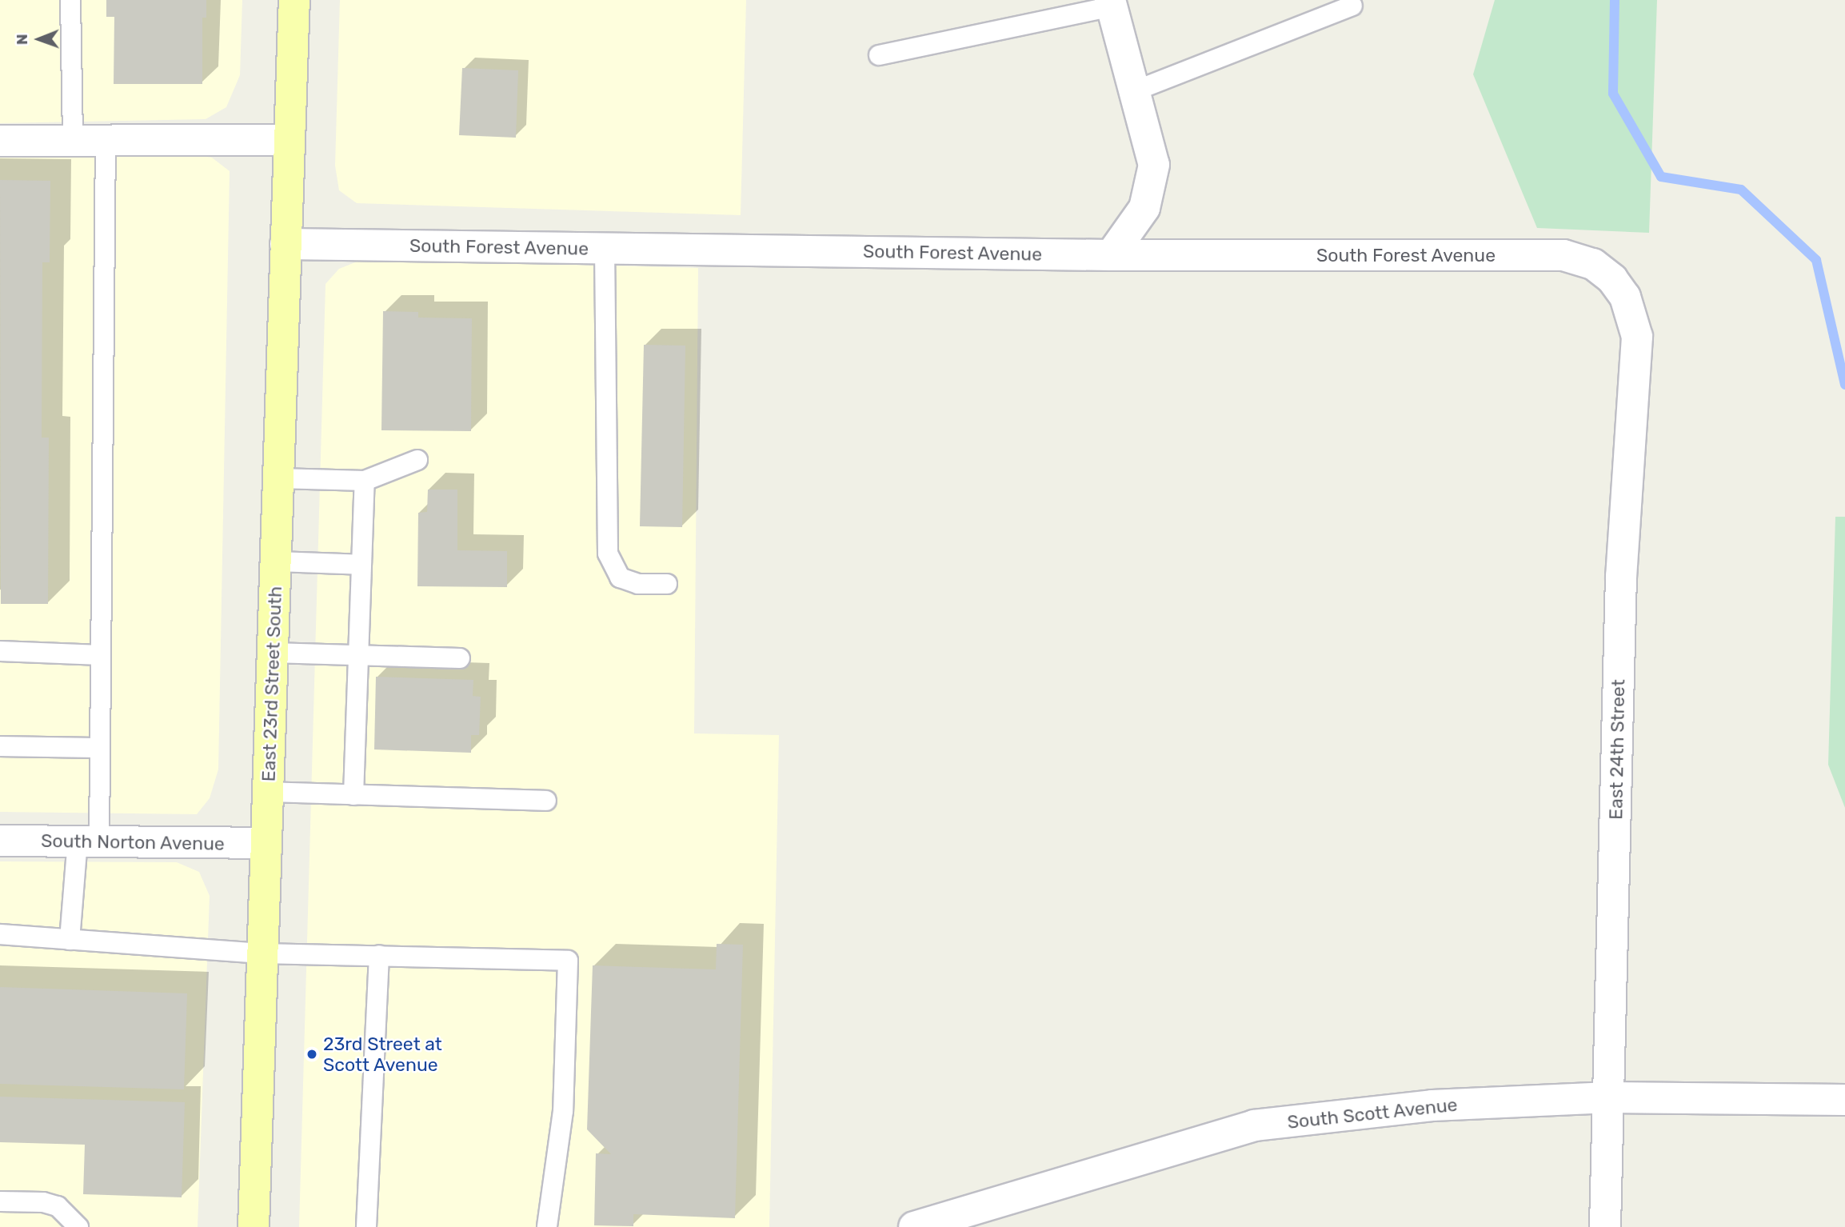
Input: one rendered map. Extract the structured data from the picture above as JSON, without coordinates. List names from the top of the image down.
{
  "streets": {
    "main road": ["East 23rd Street South"],
    "street": [
      "South Forest Avenue",
      "East 24th Street",
      "South Norton Avenue",
      "South Scott Avenue"
    ]
  },
  "crossings": [
    ["South Forest Avenue", "East 23rd Street South"],
    ["South Forest Avenue", "East 24th Street"],
    ["East 23rd Street South", "South Norton Avenue"],
    ["East 24th Street", "South Scott Avenue"]
  ],
  "places": ["23rd Street at Scott Avenue"],
  "north": "left"
}
